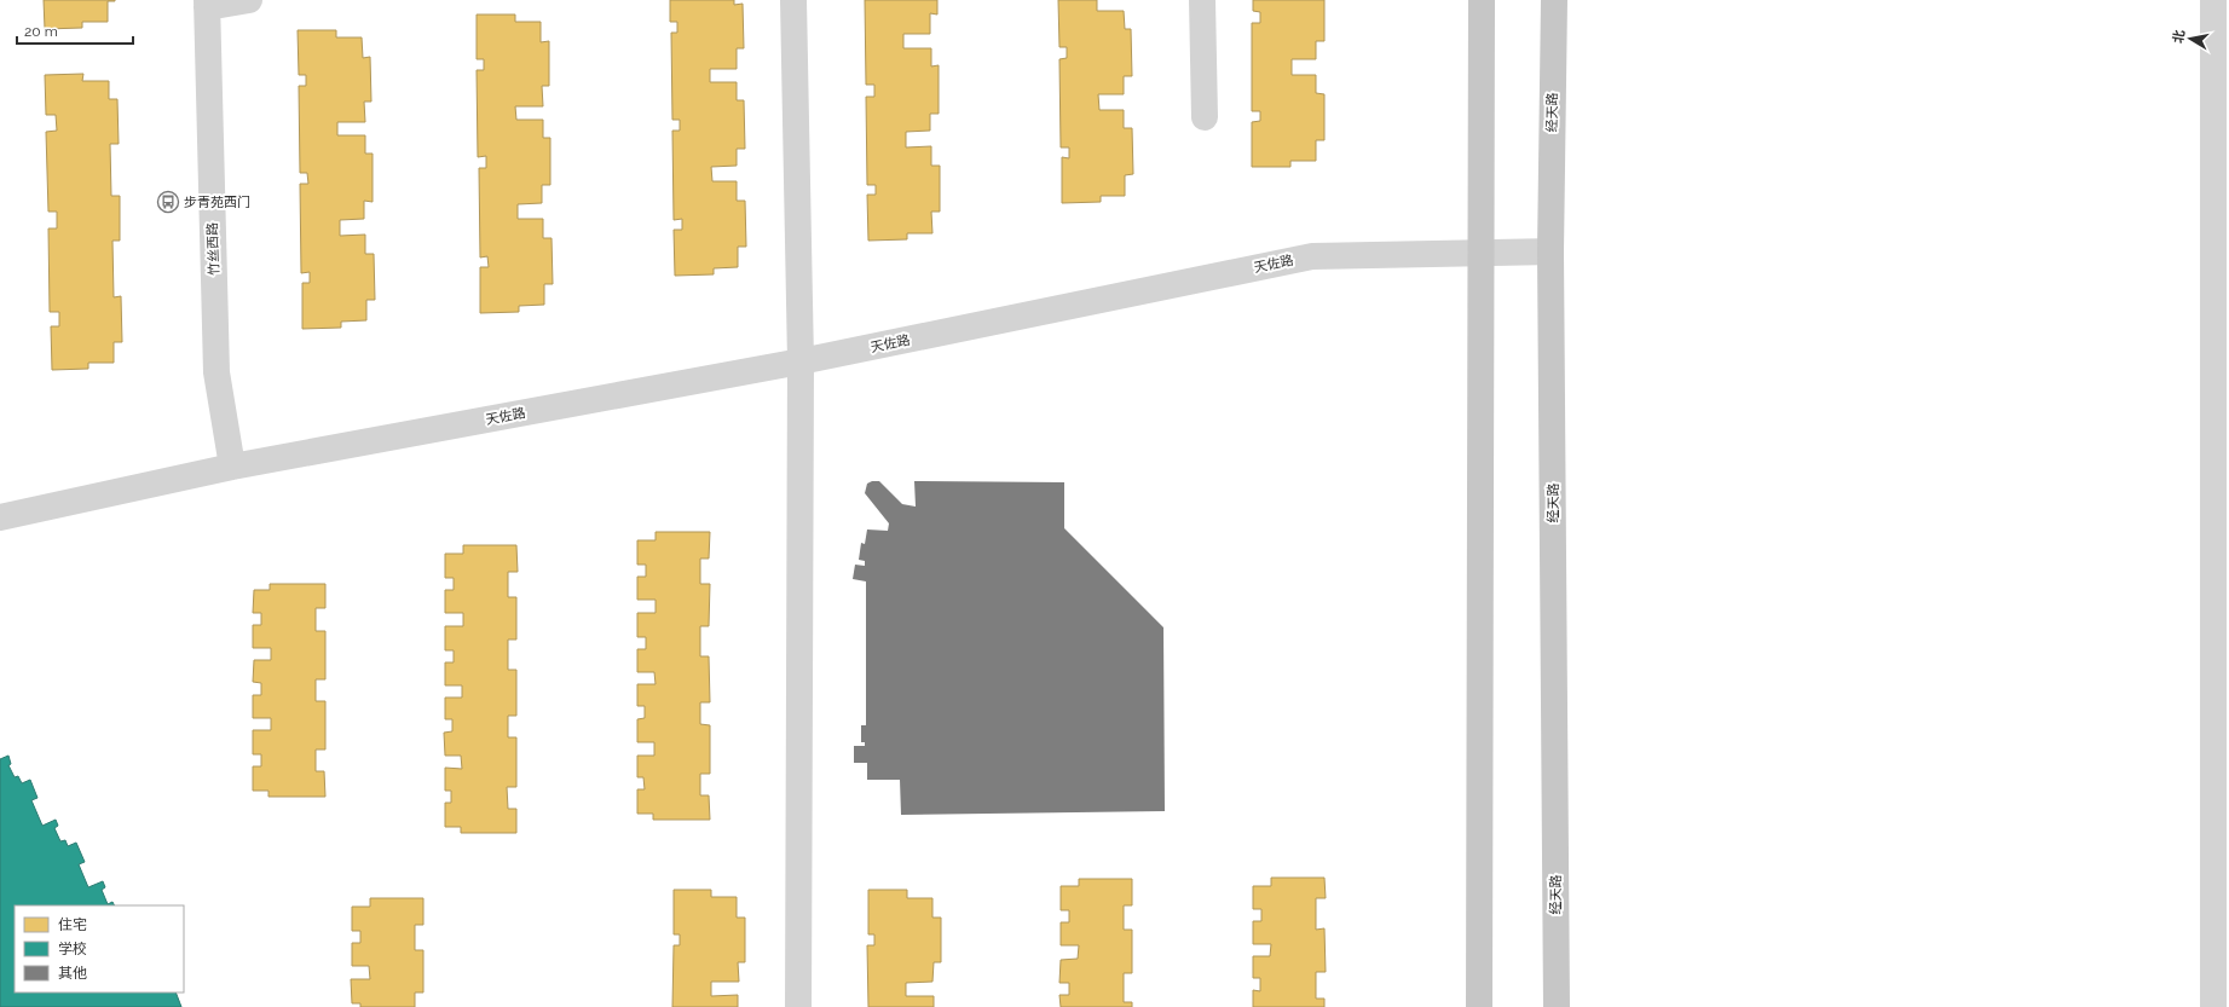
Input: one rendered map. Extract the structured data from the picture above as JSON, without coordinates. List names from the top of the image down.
{
  "streets": {
    "main road": ["经天路"],
    "street": ["竹丝西路", "天佐路"]
  },
  "crossings": [
    ["经天路", "天佐路"],
    ["竹丝西路", "天佐路"]
  ],
  "places": {
    "bus stop": ["步青苑西门"]
  },
  "legend": ["住宅", "学校", "其他"],
  "scale_bar": "20 m",
  "north": "left"
}
